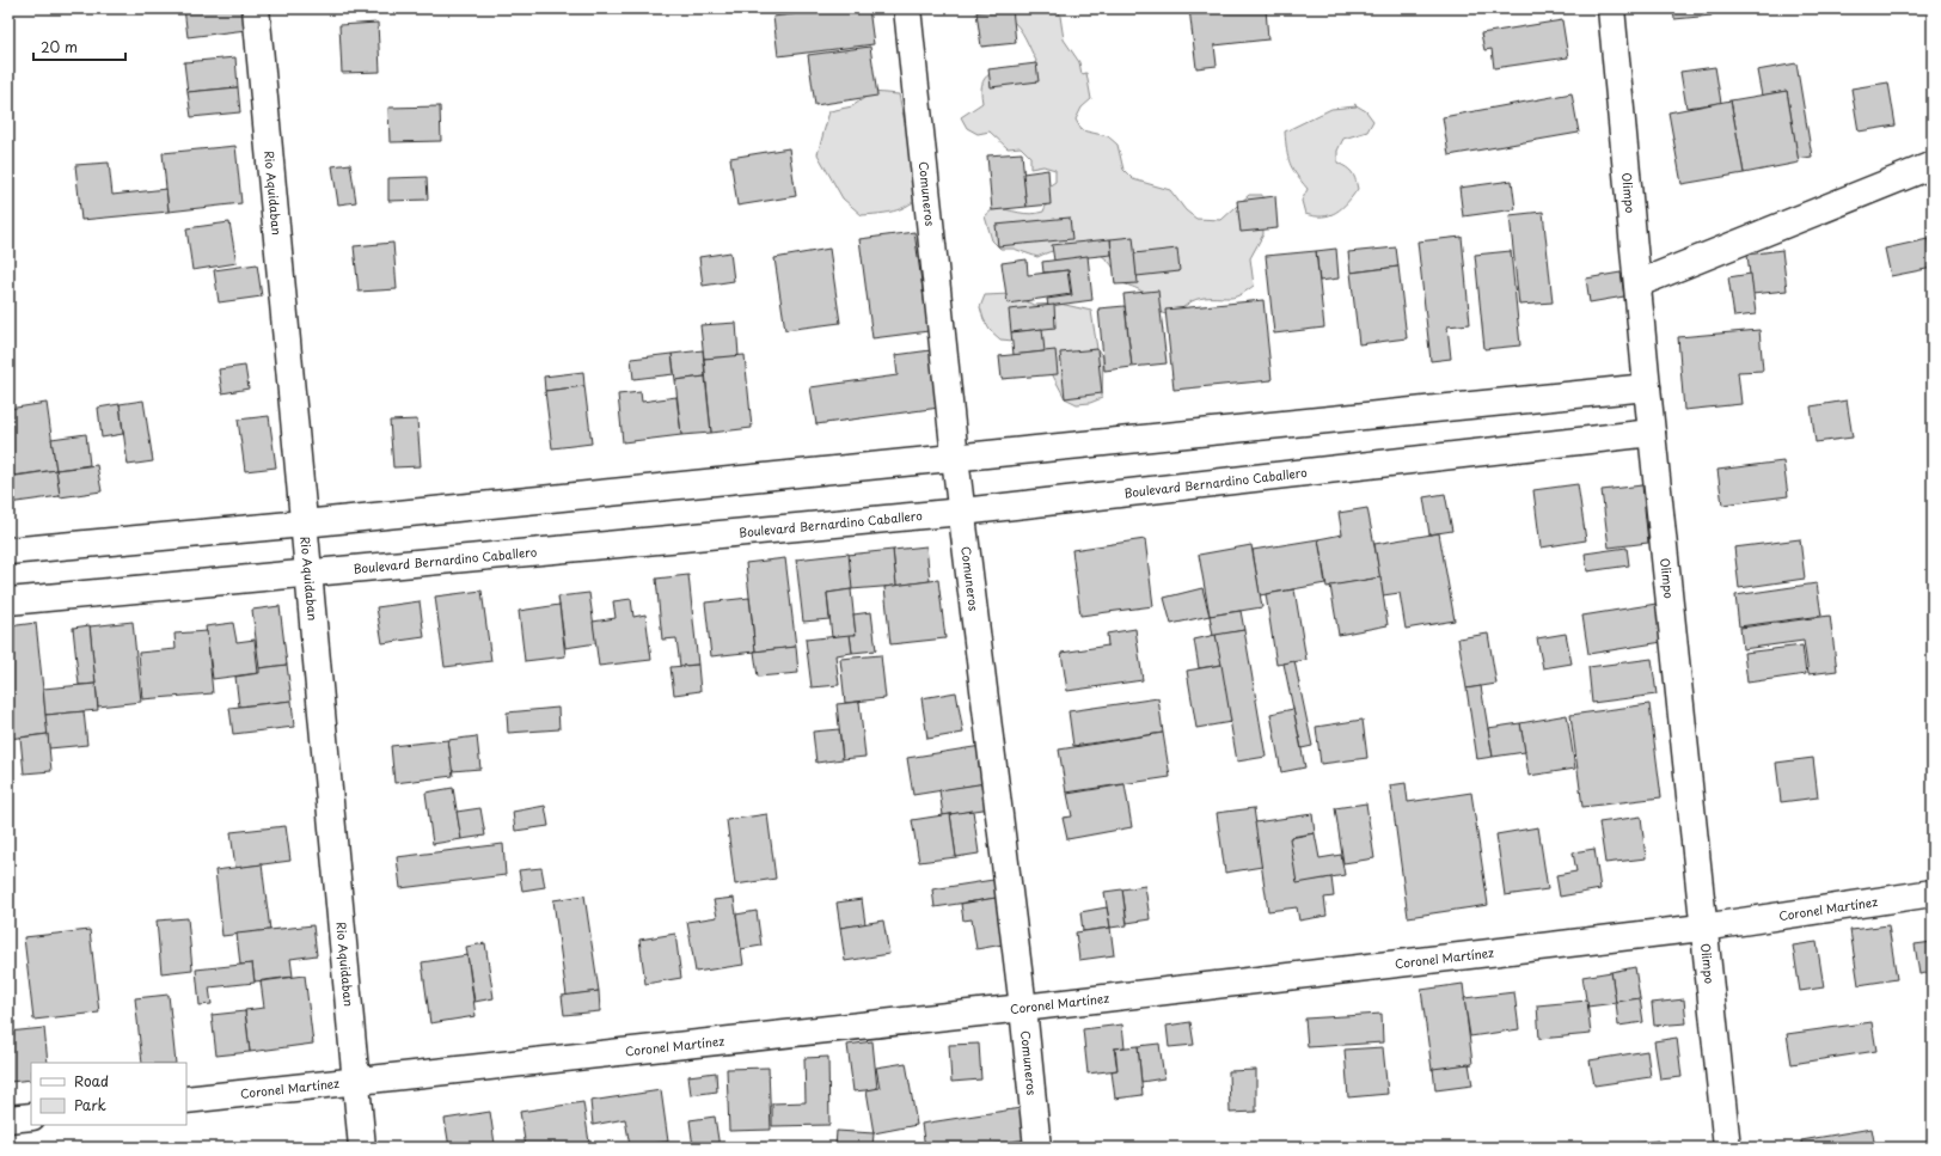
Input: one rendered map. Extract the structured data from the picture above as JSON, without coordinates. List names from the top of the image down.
{
  "streets": {
    "street": [
      "Rio Aquidaban",
      "Olimpo",
      "Comuneros",
      "Boulevard Bernardino Caballero",
      "Coronel Martínez"
    ]
  },
  "crossings": [
    ["Rio Aquidaban", "Boulevard Bernardino Caballero"],
    ["Rio Aquidaban", "Coronel Martínez"],
    ["Olimpo", "Boulevard Bernardino Caballero"],
    ["Olimpo", "Coronel Martínez"],
    ["Comuneros", "Boulevard Bernardino Caballero"],
    ["Comuneros", "Coronel Martínez"]
  ],
  "legend": ["Road", "Park"],
  "scale_bar": "20 m"
}
